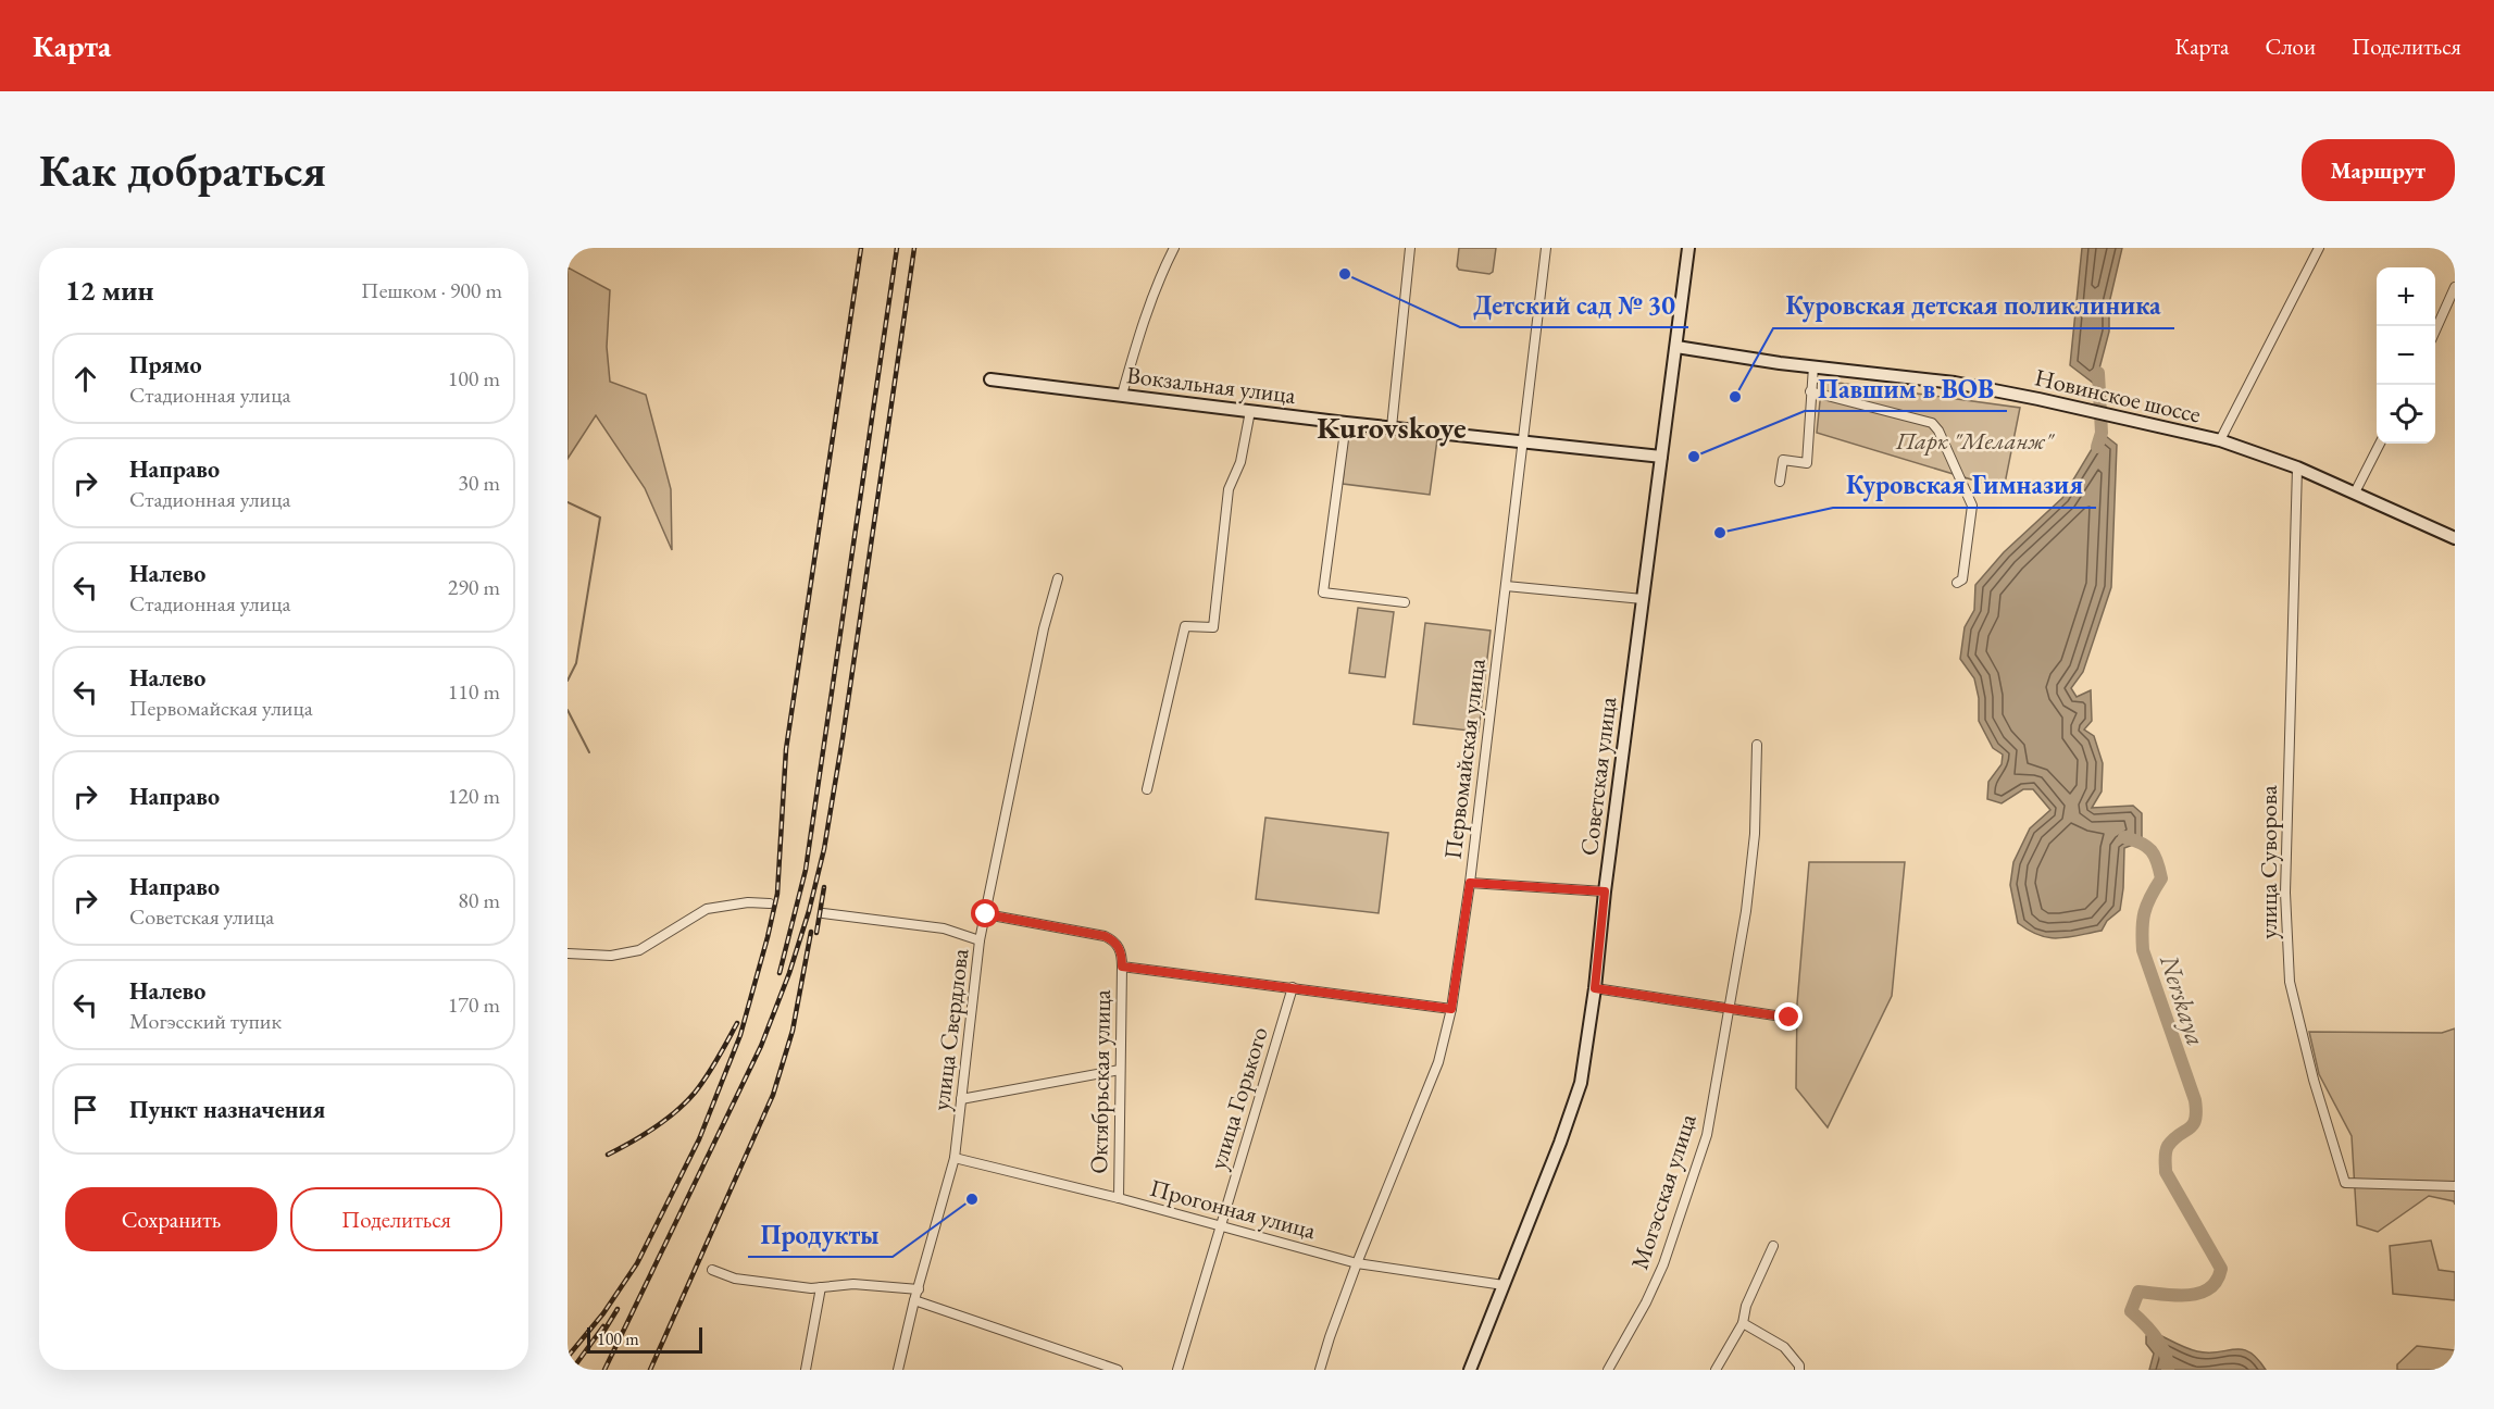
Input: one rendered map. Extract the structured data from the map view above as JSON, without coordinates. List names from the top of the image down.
{
  "streets": {
    "street": [
      "Вокзальная улица",
      "Новинское шоссе",
      "Первомайская улица",
      "Советская улица",
      "улица Суворова",
      "улица Свердлова",
      "Октябрьская улица",
      "улица Горького",
      "Могэсская улица",
      "Прогонная улица"
    ]
  },
  "crossings": [
    ["Вокзальная улица", "Первомайская улица"],
    ["Вокзальная улица", "Советская улица"],
    ["Новинское шоссе", "Советская улица"],
    ["Новинское шоссе", "улица Суворова"],
    ["Первомайская улица", "Прогонная улица"],
    ["Советская улица", "Прогонная улица"],
    ["улица Свердлова", "Прогонная улица"],
    ["Октябрьская улица", "Прогонная улица"],
    ["улица Горького", "Прогонная улица"]
  ],
  "districts": ["Kurovskoye"],
  "water": ["Nerskaya"],
  "parks": ["Парк \"Меланж\""],
  "places": [
    "Детский сад № 30",
    "Куровская детская поликлиника",
    "Павшим в ВОВ",
    "Куровская Гимназия",
    "Продукты"
  ],
  "scale_bar": "100 m",
  "page": {
    "header": "Карта",
    "nav": ["Карта", "Слои", "Поделиться"],
    "buttons": [
      "Маршрут",
      ["Сохранить", "Поделиться"]
    ],
    "title": "Как добраться",
    "heading": ["12 мин", "Пешком · 900 m"],
    "map_buttons": ["+", "−"],
    "list": [
      ["Прямо", "Стадионная улица", "100 m"],
      ["Направо", "Стадионная улица", "30 m"],
      ["Налево", "Стадионная улица", "290 m"],
      ["Налево", "Первомайская улица", "110 m"],
      ["Направо", "120 m"],
      ["Направо", "Советская улица", "80 m"],
      ["Налево", "Могэсский тупик", "170 m"],
      "Пункт назначения"
    ],
    "scale": "100 m"
  }
}
